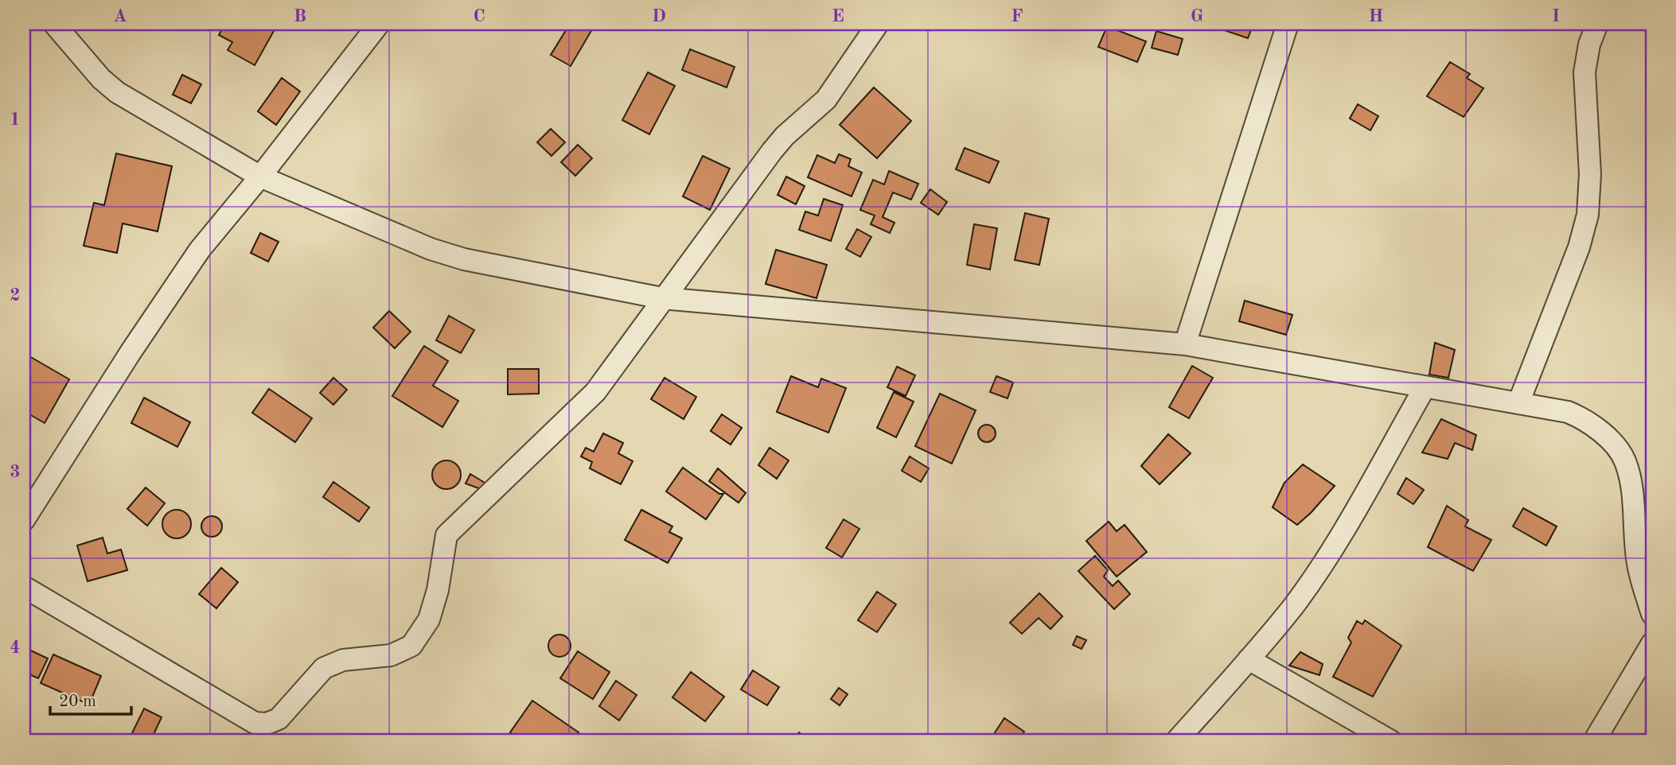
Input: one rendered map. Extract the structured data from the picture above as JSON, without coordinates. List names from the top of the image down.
{
  "scale_bar": "20 m",
  "grid": {
    "columns": [
      "A",
      "B",
      "C",
      "D",
      "E",
      "F",
      "G",
      "H",
      "I"
    ],
    "rows": [
      "1",
      "2",
      "3",
      "4"
    ]
  }
}
